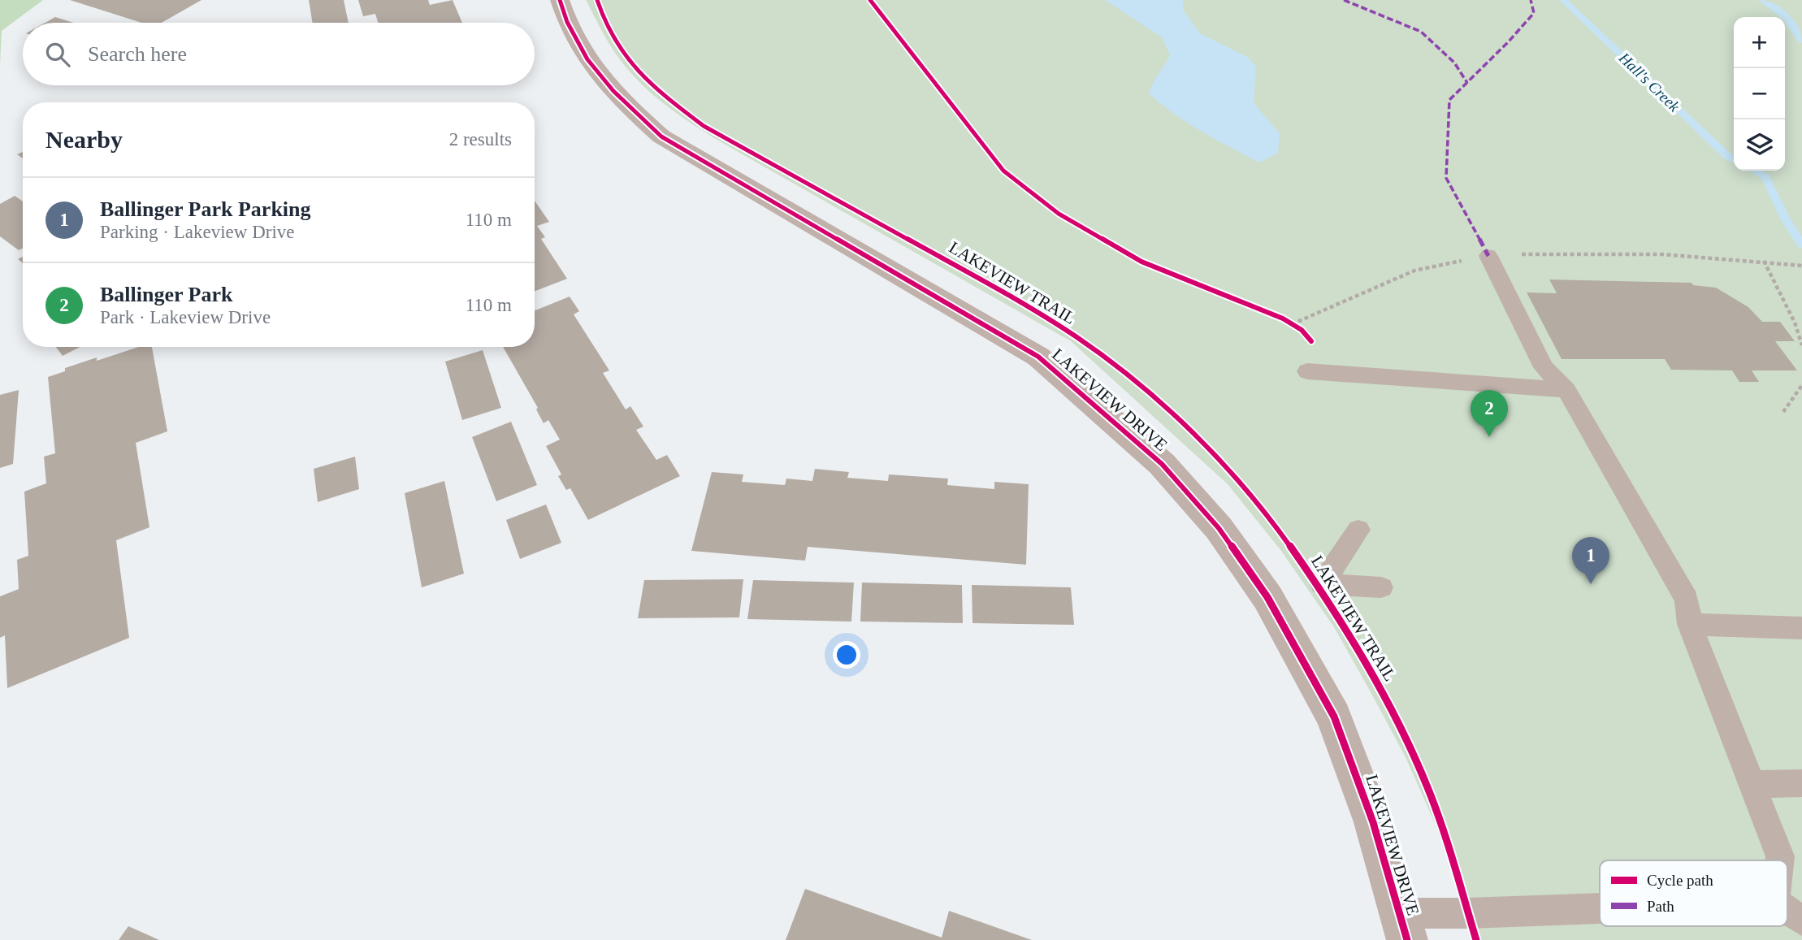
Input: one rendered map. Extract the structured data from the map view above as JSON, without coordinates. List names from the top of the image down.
{
  "streets": {
    "street": ["LAKEVIEW DRIVE"],
    "cycle path": ["LAKEVIEW TRAIL"]
  },
  "water": ["Hall's Creek"],
  "legend": ["Cycle path", "Path"],
  "page": {
    "map_buttons": ["+", "−"],
    "search": "Search here",
    "heading": ["Nearby", "2 results"],
    "list": [
      {
        "mark": "1",
        "name": "Ballinger Park Parking",
        "note": "Parking · Lakeview Drive",
        "value": "110 m"
      },
      {
        "mark": "2",
        "name": "Ballinger Park",
        "note": "Park · Lakeview Drive",
        "value": "110 m"
      }
    ],
    "pins": ["2", "1"]
  }
}
